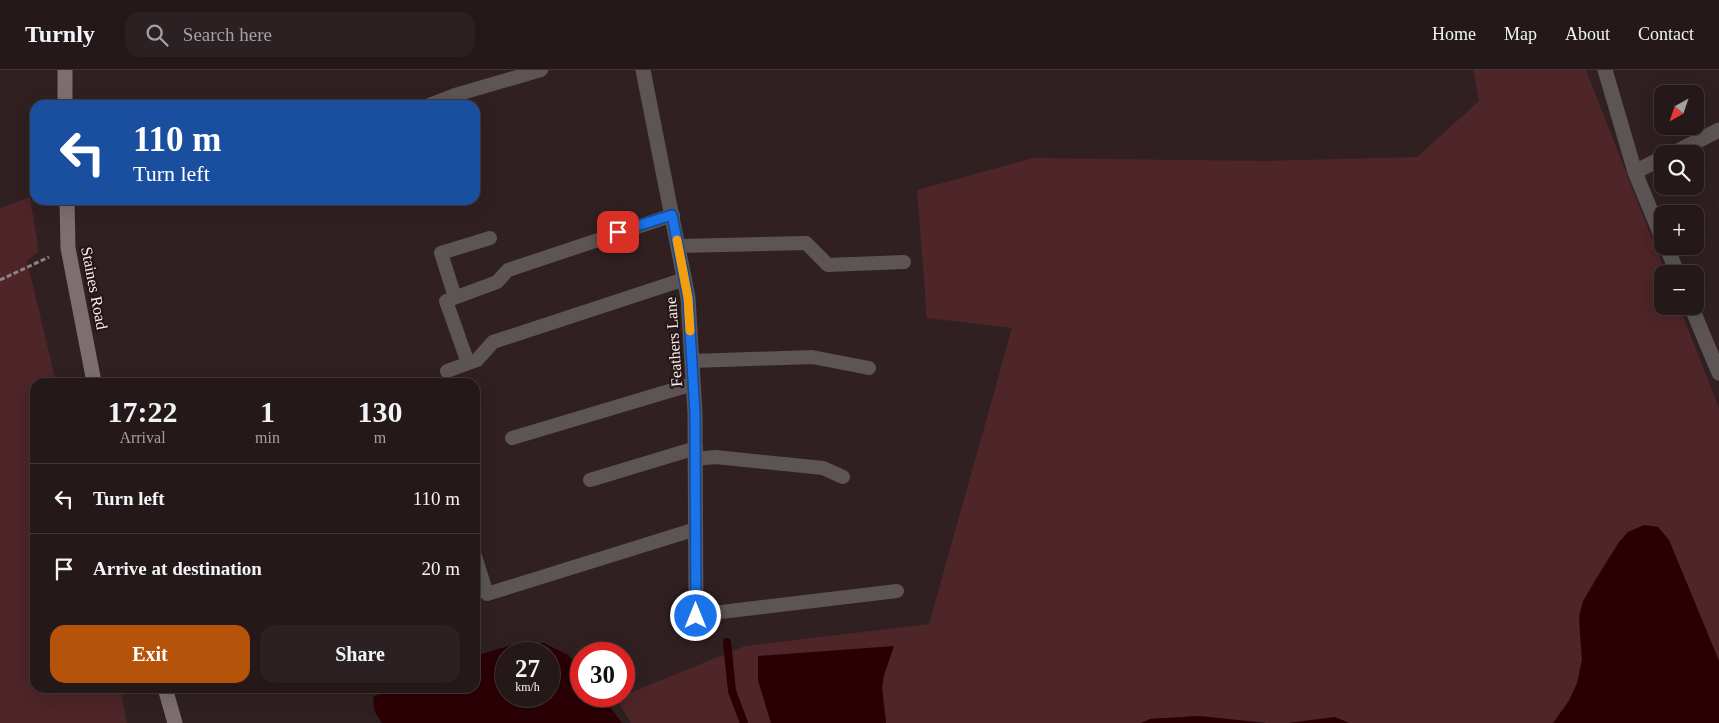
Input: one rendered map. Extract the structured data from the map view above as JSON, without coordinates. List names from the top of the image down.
{
  "streets": {
    "main road": ["Staines Road"],
    "street": ["Feathers Lane"]
  },
  "north": "bottom left",
  "page": {
    "header": "Turnly",
    "search": "Search here",
    "nav": [
      "Home",
      "Map",
      "About",
      "Contact"
    ],
    "map_buttons": ["+", "−"],
    "turn": ["110 m", "Turn left"],
    "eta": [
      "17:22",
      "Arrival",
      "1",
      "min",
      "130",
      "m"
    ],
    "list": [
      {
        "name": "Turn left",
        "value": "110 m"
      },
      {
        "name": "Arrive at destination",
        "value": "20 m"
      }
    ],
    "buttons": ["Exit", "Share"],
    "speed": "27 km/h",
    "limit": "30"
  }
}
